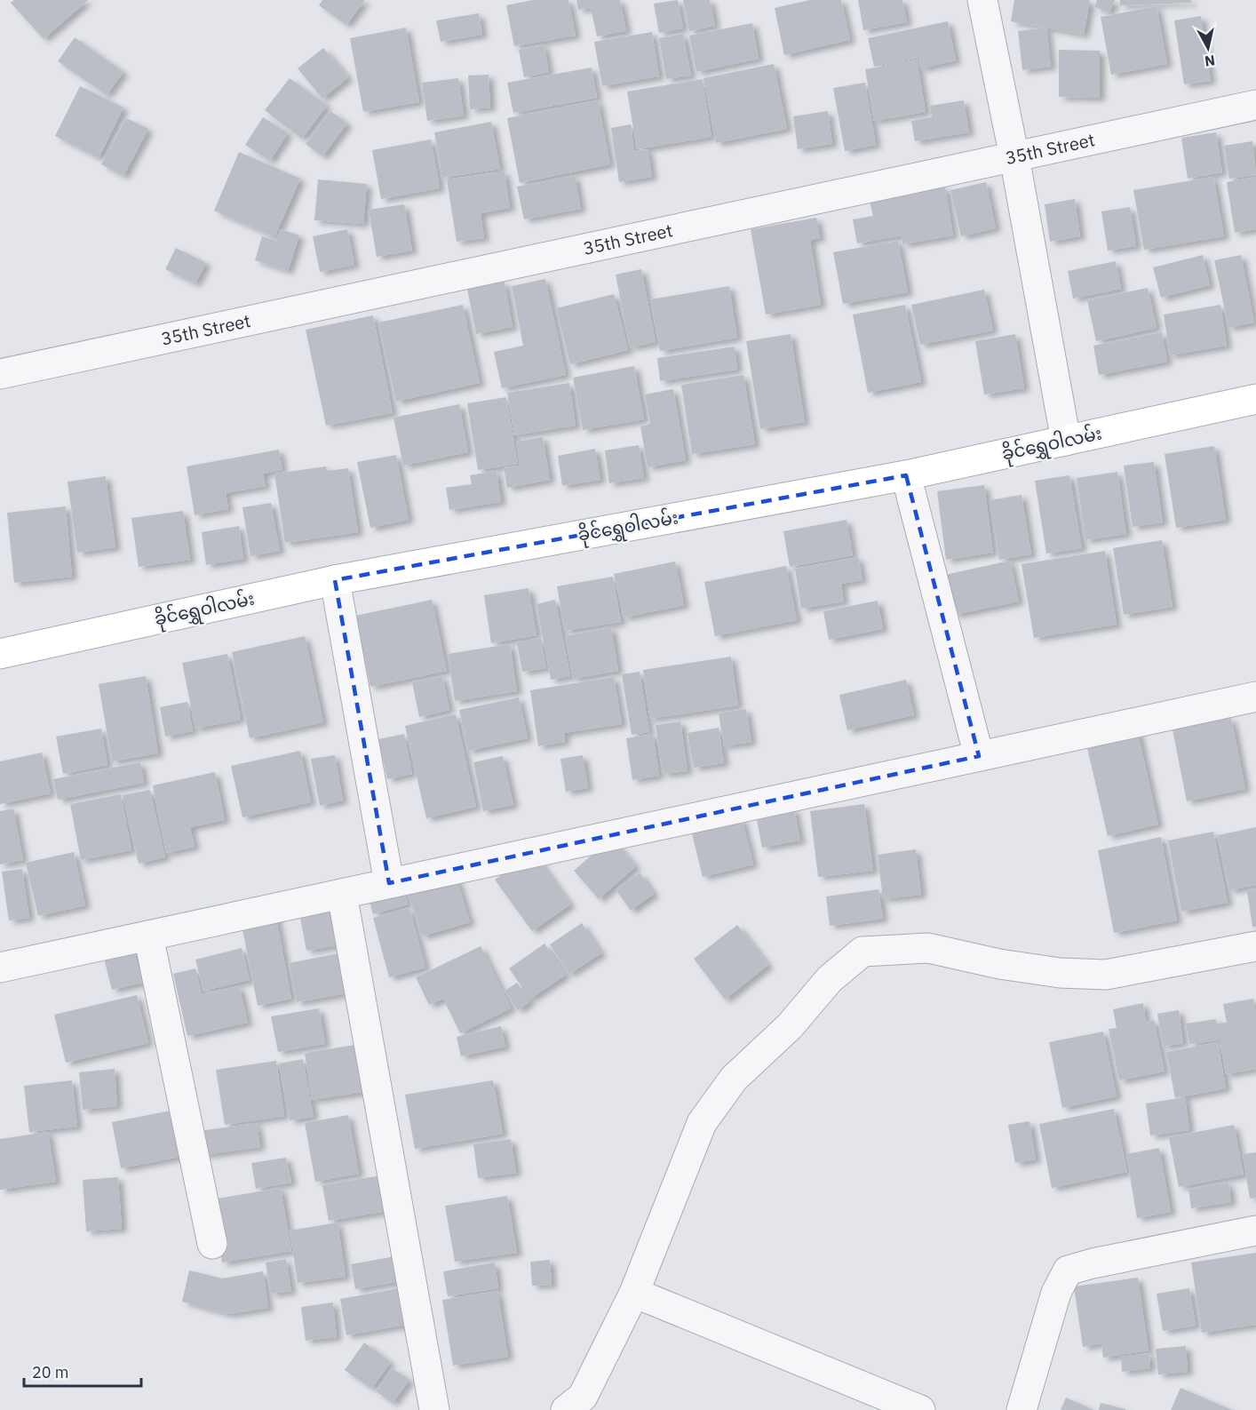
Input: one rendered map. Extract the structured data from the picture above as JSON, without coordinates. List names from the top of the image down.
{
  "streets": {
    "street": ["35th Street", "ခိုင်ရွှေဝါလမ်း"]
  },
  "scale_bar": "20 m",
  "north": "bottom"
}
